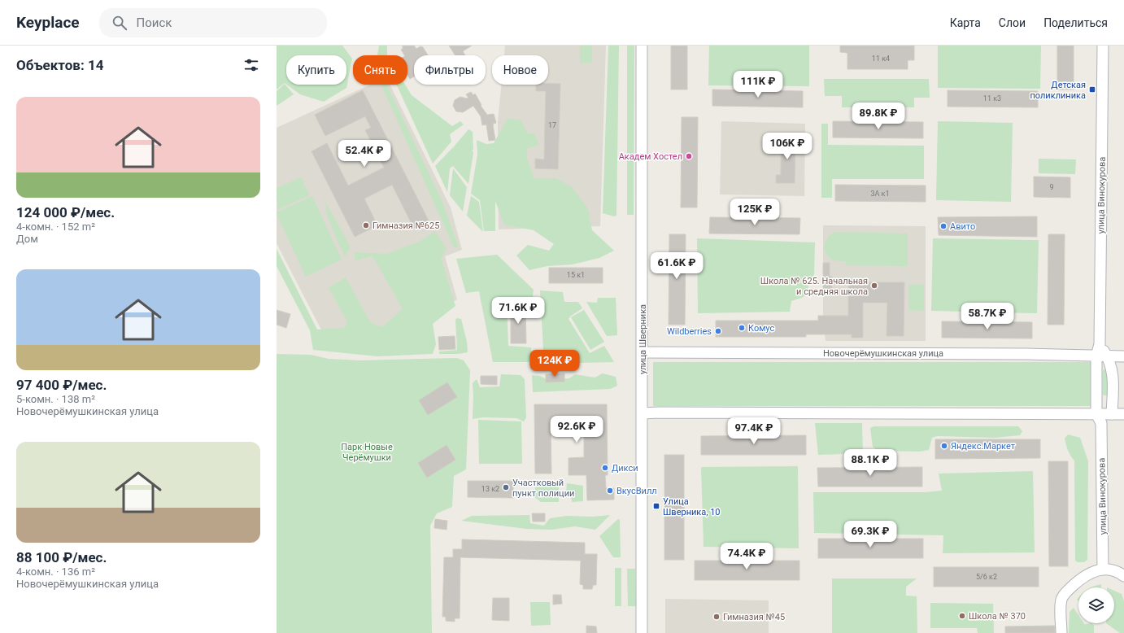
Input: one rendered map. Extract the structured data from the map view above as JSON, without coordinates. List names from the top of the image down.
{
  "streets": {
    "street": ["улица Винокурова", "улица Шверника", "Новочерёмушкинская улица"]
  },
  "crossings": [
    ["улица Винокурова", "Новочерёмушкинская улица"],
    ["улица Шверника", "Новочерёмушкинская улица"]
  ],
  "parks": ["Парк Новые Черёмушки"],
  "places": {
    "transit": ["Детская поликлиника", "Улица Шверника, 10"],
    "other": [
      "Академ Хостел",
      "Гимназия №625",
      "Авито",
      "Школа № 625. Начальная и средняя школа",
      "Комус",
      "Wildberries",
      "Яндекс.Маркет",
      "Дикси",
      "Участковый пункт полиции",
      "ВкусВилл",
      "Школа № 370",
      "Гимназия №45"
    ]
  },
  "house_numbers": [
    "11 к4",
    "11 к3",
    "17",
    "9",
    "3А к1",
    "15 к1",
    "13 к2",
    "5/6 к2"
  ],
  "page": {
    "header": "Keyplace",
    "search": "Поиск",
    "nav": ["Карта", "Слои", "Поделиться"],
    "heading": "Объектов: 14",
    "chip": [
      "Купить",
      "Снять",
      "Фильтры",
      "Новое"
    ],
    "price": [
      "111K ₽",
      "89.8K ₽",
      "106K ₽",
      "52.4K ₽",
      "125K ₽",
      "61.6K ₽",
      "71.6K ₽",
      "58.7K ₽",
      "124K ₽",
      "92.6K ₽",
      "97.4K ₽",
      "88.1K ₽",
      "69.3K ₽",
      "74.4K ₽"
    ],
    "list": [
      {
        "name": "124 000 ₽/мес.",
        "note": "4-комн. · 152 m² · Дом"
      },
      {
        "name": "97 400 ₽/мес.",
        "note": "5-комн. · 138 m² · Новочерёмушкинская улица"
      },
      {
        "name": "88 100 ₽/мес.",
        "note": "4-комн. · 136 m² · Новочерёмушкинская улица"
      }
    ]
  }
}
